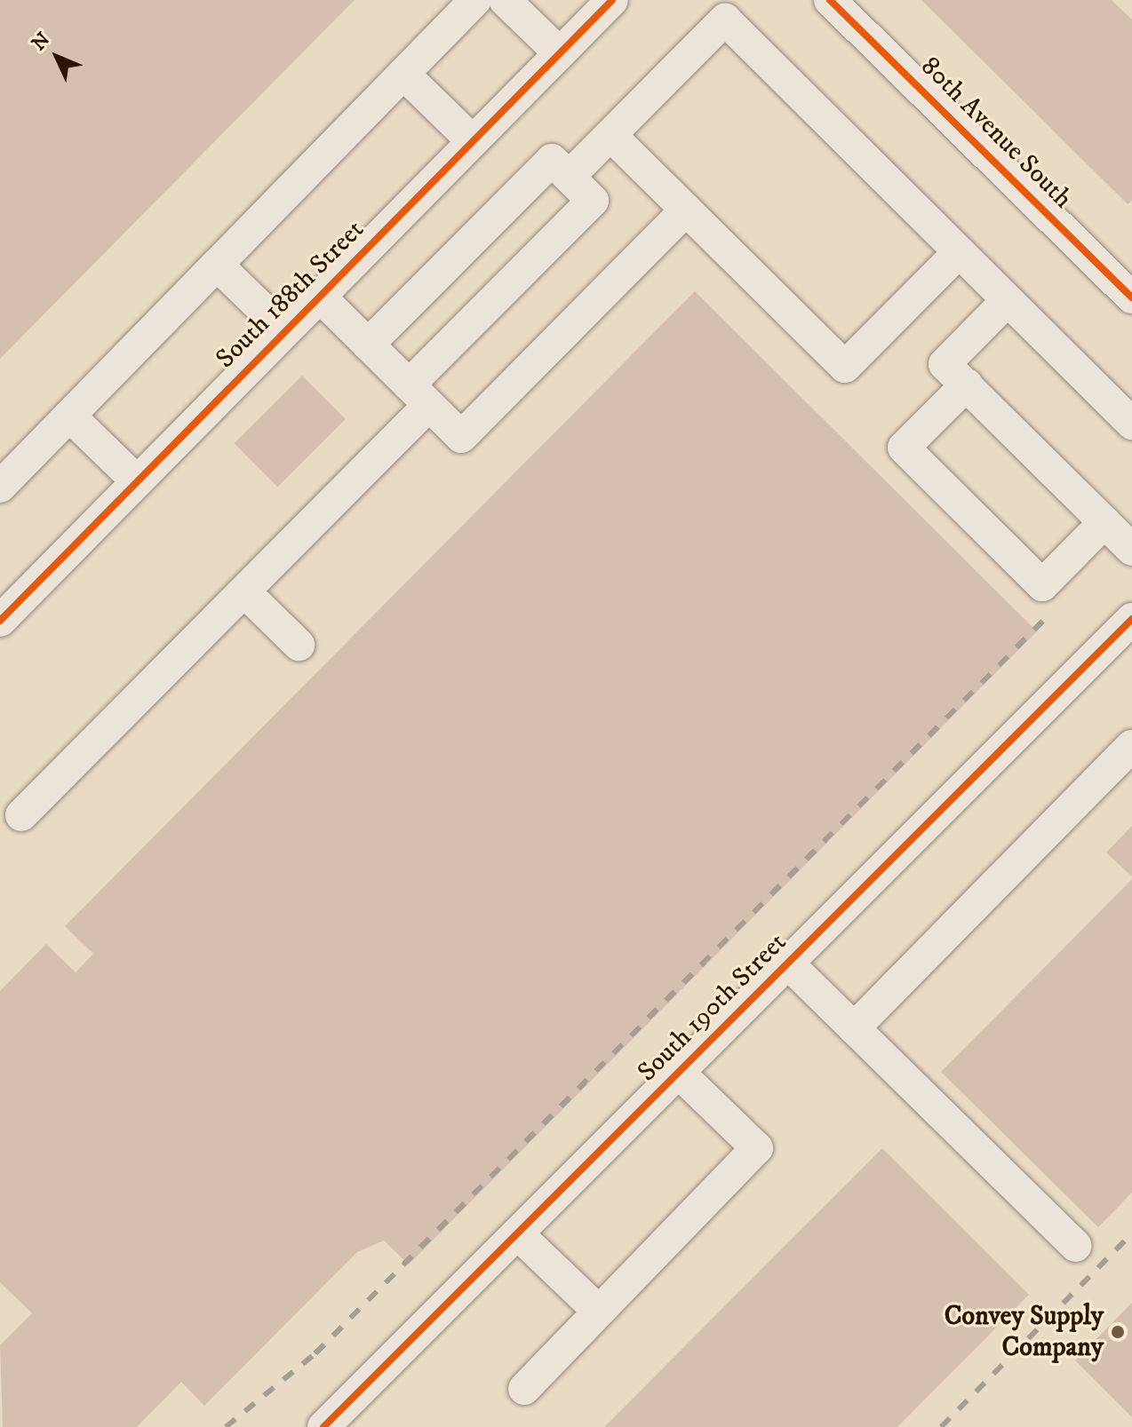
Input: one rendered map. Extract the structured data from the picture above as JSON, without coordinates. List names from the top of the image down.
{
  "streets": {
    "street": ["80th Avenue South", "South 188th Street", "South 190th Street"]
  },
  "places": ["Convey Supply Company"],
  "north": "top left"
}
